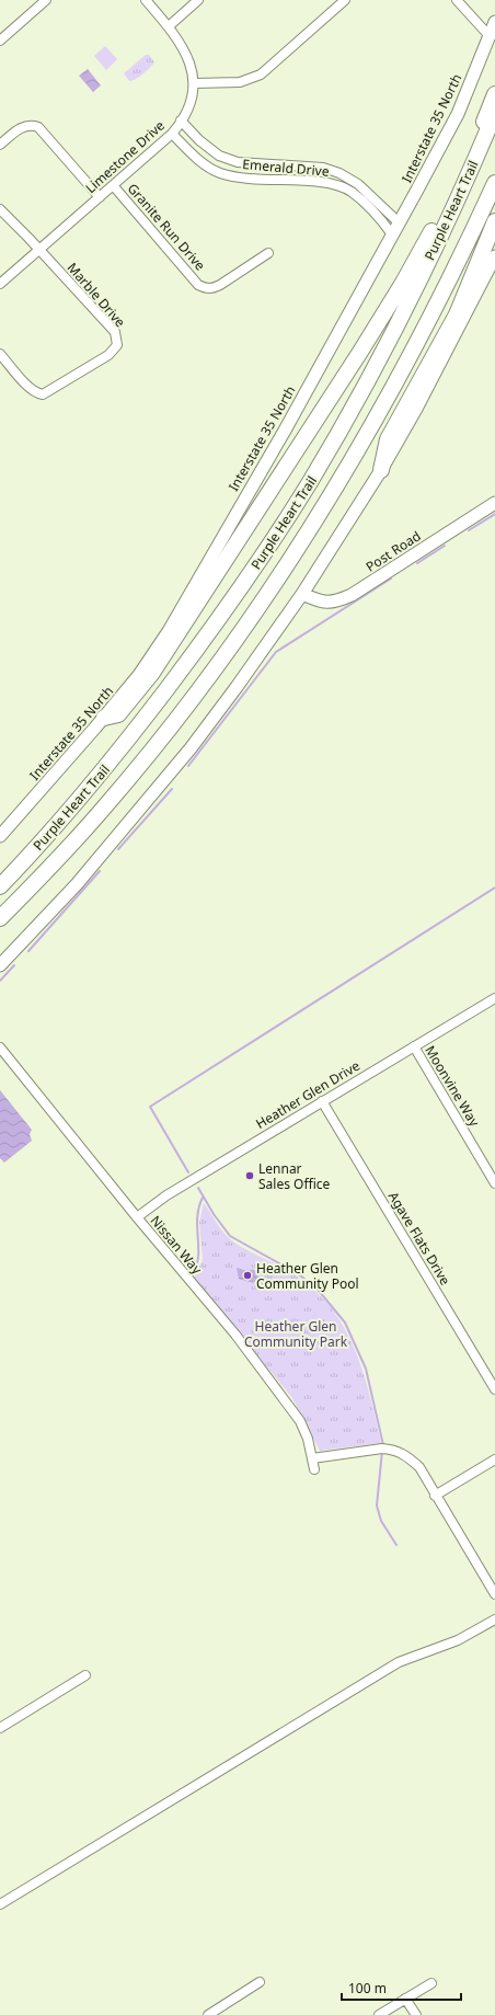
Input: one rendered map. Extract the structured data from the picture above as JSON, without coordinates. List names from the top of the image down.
{
  "streets": {
    "highway": ["Purple Heart Trail"],
    "main road": ["Interstate 35 North", "Post Road"],
    "street": [
      "Limestone Drive",
      "Emerald Drive",
      "Granite Run Drive",
      "Marble Drive",
      "Moonvine Way",
      "Heather Glen Drive",
      "Agave Flats Drive",
      "Nissan Way"
    ]
  },
  "crossings": [
    ["Interstate 35 North", "Emerald Drive"],
    ["Limestone Drive", "Emerald Drive"],
    ["Limestone Drive", "Granite Run Drive"],
    ["Limestone Drive", "Marble Drive"],
    ["Moonvine Way", "Heather Glen Drive"],
    ["Heather Glen Drive", "Agave Flats Drive"],
    ["Heather Glen Drive", "Nissan Way"]
  ],
  "parks": ["Heather Glen Community Park"],
  "places": ["Lennar Sales Office", "Heather Glen Community Pool"],
  "scale_bar": "100 m"
}
